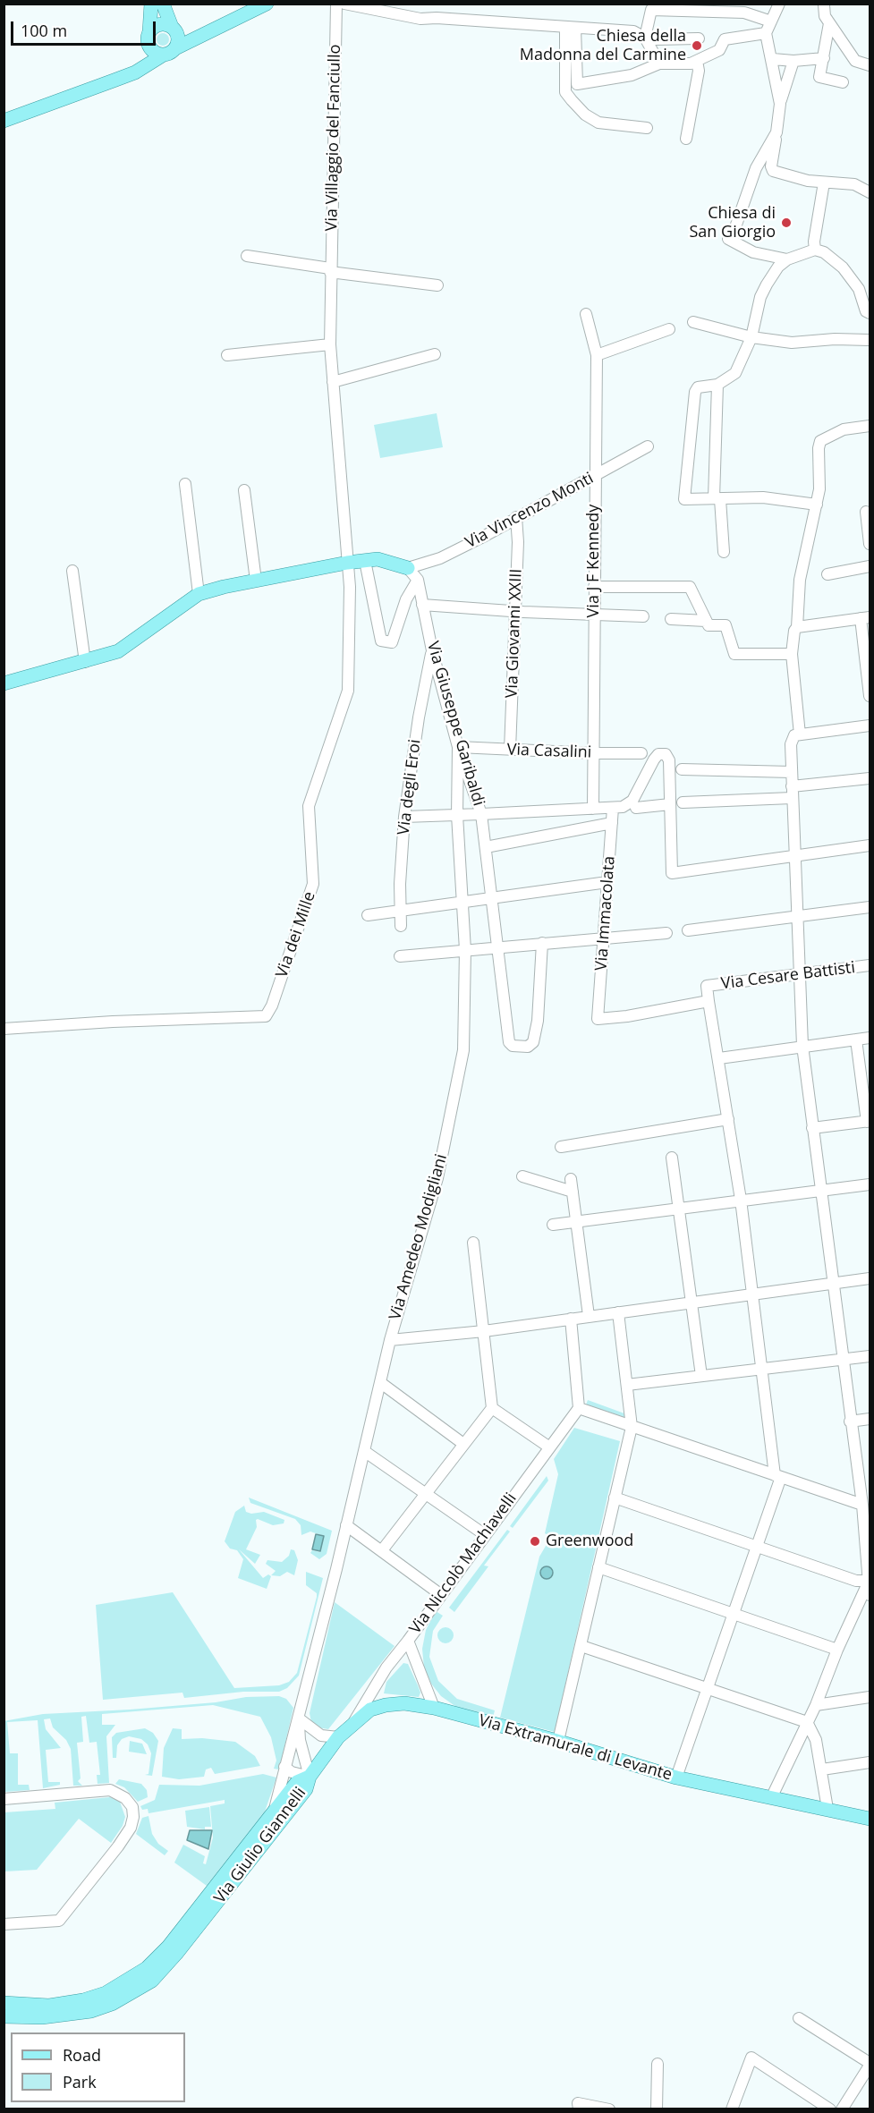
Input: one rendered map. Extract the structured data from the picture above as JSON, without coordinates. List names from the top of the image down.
{
  "streets": {
    "main road": ["Via Extramurale di Levante", "Via Giulio Giannelli"],
    "street": [
      "Via Villaggio del Fanciullo",
      "Via Vincenzo Monti",
      "Via J F Kennedy",
      "Via Giovanni XXIII",
      "Via Giuseppe Garibaldi",
      "Via Casalini",
      "Via degli Eroi",
      "Via Immacolata",
      "Via dei Mille",
      "Via Cesare Battisti",
      "Via Amedeo Modigliani",
      "Via Niccolò Machiavelli"
    ]
  },
  "crossings": [
    ["Via Villaggio del Fanciullo", "Via dei Mille"],
    ["Via Vincenzo Monti", "Via J F Kennedy"],
    ["Via Vincenzo Monti", "Via Giovanni XXIII"],
    ["Via Vincenzo Monti", "Via Giuseppe Garibaldi"],
    ["Via J F Kennedy", "Via Giuseppe Garibaldi"],
    ["Via J F Kennedy", "Via Casalini"],
    ["Via Giovanni XXIII", "Via Casalini"],
    ["Via Giuseppe Garibaldi", "Via Casalini"],
    ["Via Giuseppe Garibaldi", "Via degli Eroi"],
    ["Via Giuseppe Garibaldi", "Via Immacolata"],
    ["Via Giuseppe Garibaldi", "Via Amedeo Modigliani"],
    ["Via Casalini", "Via Amedeo Modigliani"],
    ["Via Immacolata", "Via Cesare Battisti"],
    ["Via Amedeo Modigliani", "Via Extramurale di Levante"],
    ["Via Amedeo Modigliani", "Via Giulio Giannelli"],
    ["Via Niccolò Machiavelli", "Via Extramurale di Levante"],
    ["Via Extramurale di Levante", "Via Giulio Giannelli"]
  ],
  "places": ["Chiesa della Madonna del Carmine", "Chiesa di San Giorgio", "Greenwood"],
  "legend": ["Road", "Park"],
  "scale_bar": "100 m"
}
